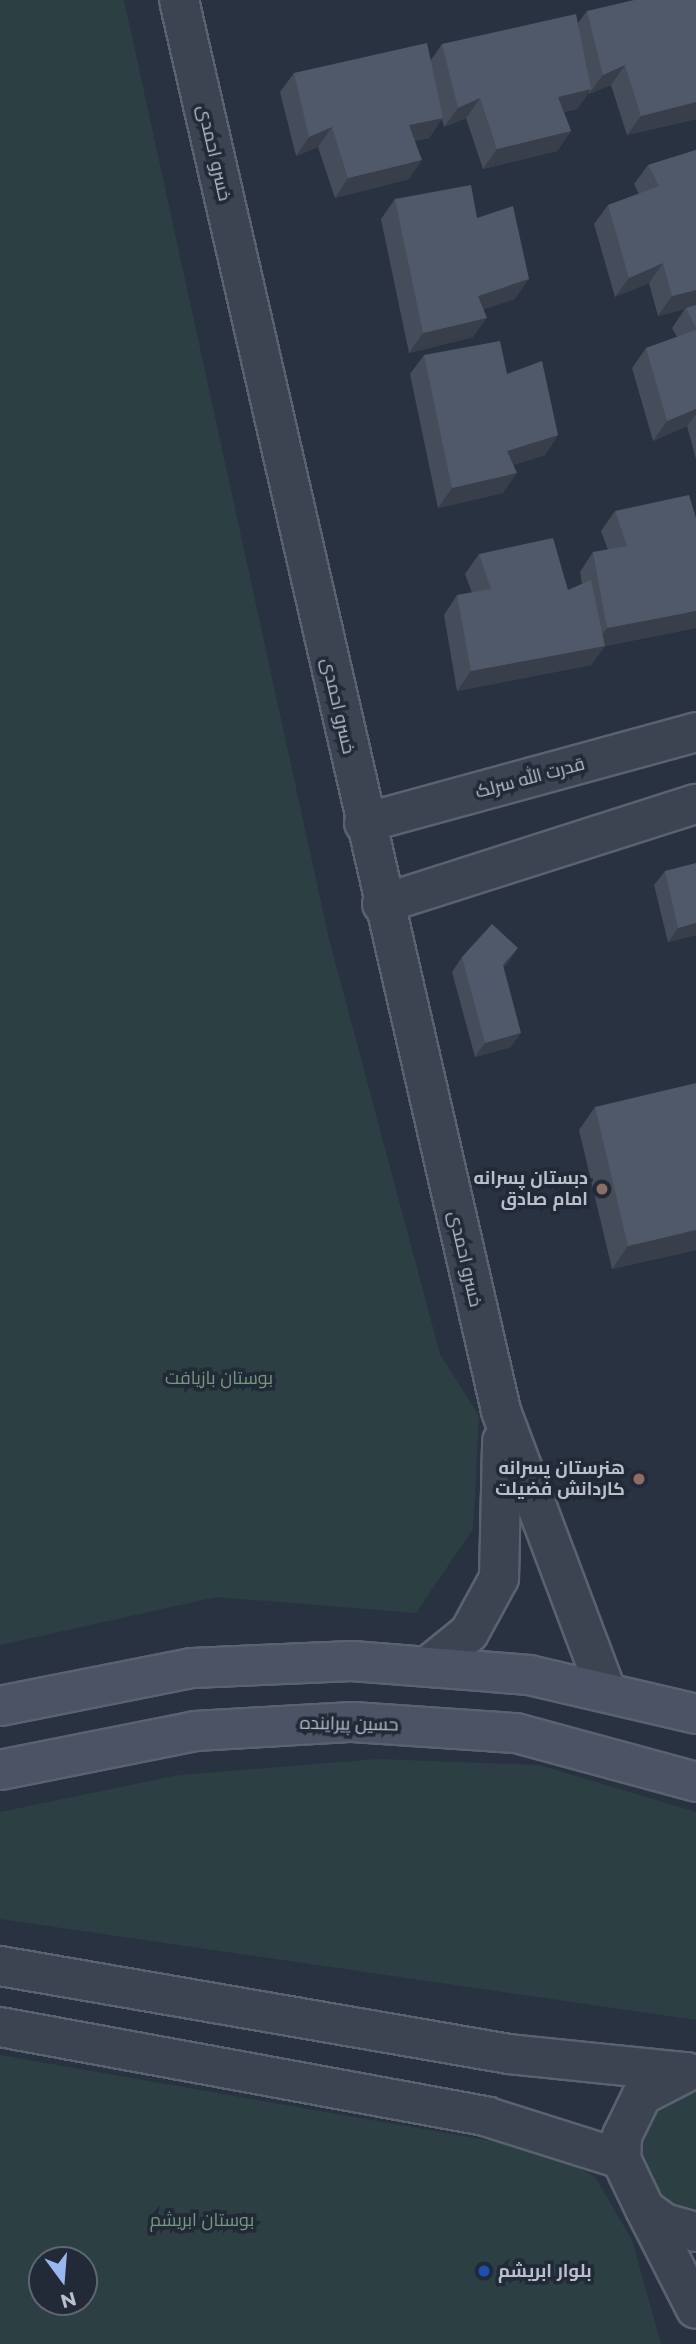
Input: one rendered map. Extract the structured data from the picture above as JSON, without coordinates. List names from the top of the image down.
{
  "streets": {
    "main road": ["حسین پیراینده"],
    "street": ["خسرو احمدی", "قدرت الله سرلک"]
  },
  "crossings": [
    ["خسرو احمدی", "قدرت الله سرلک"]
  ],
  "parks": ["بوستان بازیافت", "بوستان ابریشم"],
  "places": ["دبستان پسرانه امام صادق", "هنرستان پسرانه کاردانش فضیلت", "بلوار ابریشم"],
  "north": "bottom"
}
